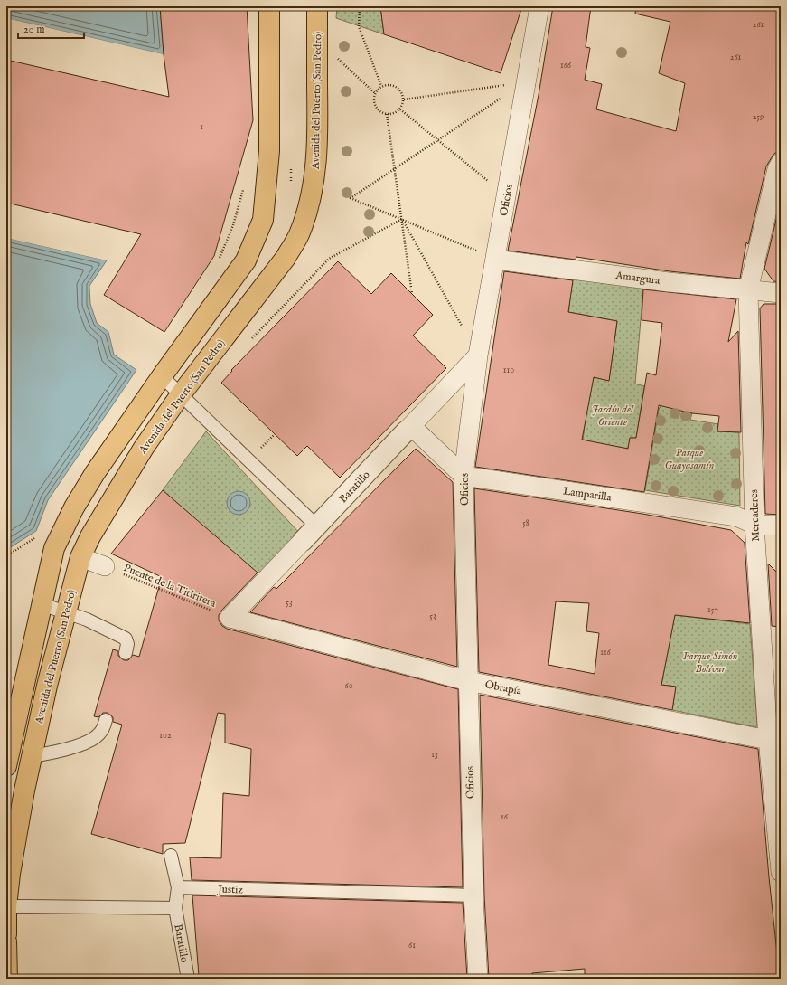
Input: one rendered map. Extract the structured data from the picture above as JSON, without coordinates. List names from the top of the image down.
{
  "streets": {
    "main road": ["Avenida del Puerto (San Pedro)"],
    "street": [
      "Oficios",
      "Amargura",
      "Baratillo",
      "Lamparilla",
      "Mercaderes",
      "Obrapía"
    ],
    "lane": ["Justiz"],
    "path": ["Puente de la Titiritera"]
  },
  "crossings": [
    ["Oficios", "Amargura"],
    ["Oficios", "Baratillo"],
    ["Oficios", "Lamparilla"],
    ["Oficios", "Obrapía"],
    ["Oficios", "Justiz"],
    ["Amargura", "Mercaderes"],
    ["Baratillo", "Puente de la Titiritera"],
    ["Baratillo", "Obrapía"],
    ["Lamparilla", "Mercaderes"],
    ["Mercaderes", "Obrapía"],
    ["Puente de la Titiritera", "Obrapía"]
  ],
  "parks": ["Jardín del Oriente", "Parque Guayasamín", "Parque Simón Bolívar"],
  "house_numbers": [
    "261",
    "261",
    "166",
    "259",
    "1",
    "110",
    "58",
    "53",
    "157",
    "53",
    "116",
    "60",
    "102",
    "13",
    "16",
    "61"
  ],
  "scale_bar": "20 m"
}
